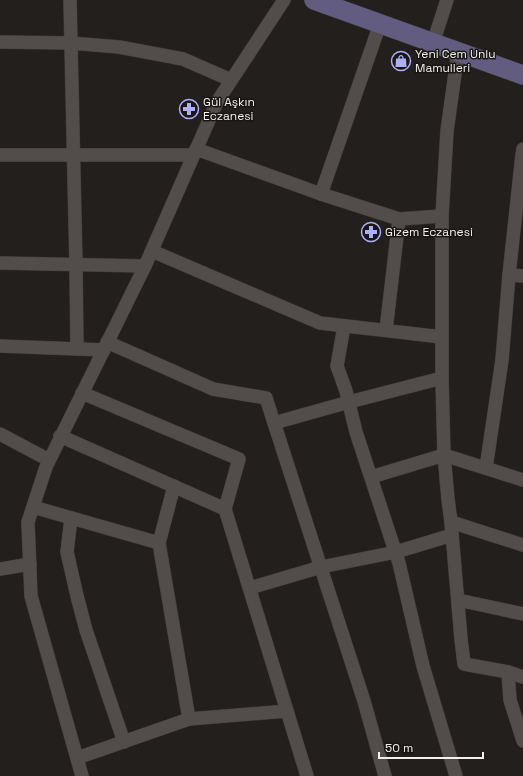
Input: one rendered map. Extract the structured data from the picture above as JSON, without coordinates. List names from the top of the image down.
{
  "places": {
    "shop": ["Yeni Cem Unlu Mamulleri"],
    "pharmacy": ["Gül Aşkın Eczanesi", "Gizem Eczanesi"]
  },
  "scale_bar": "50 m"
}
